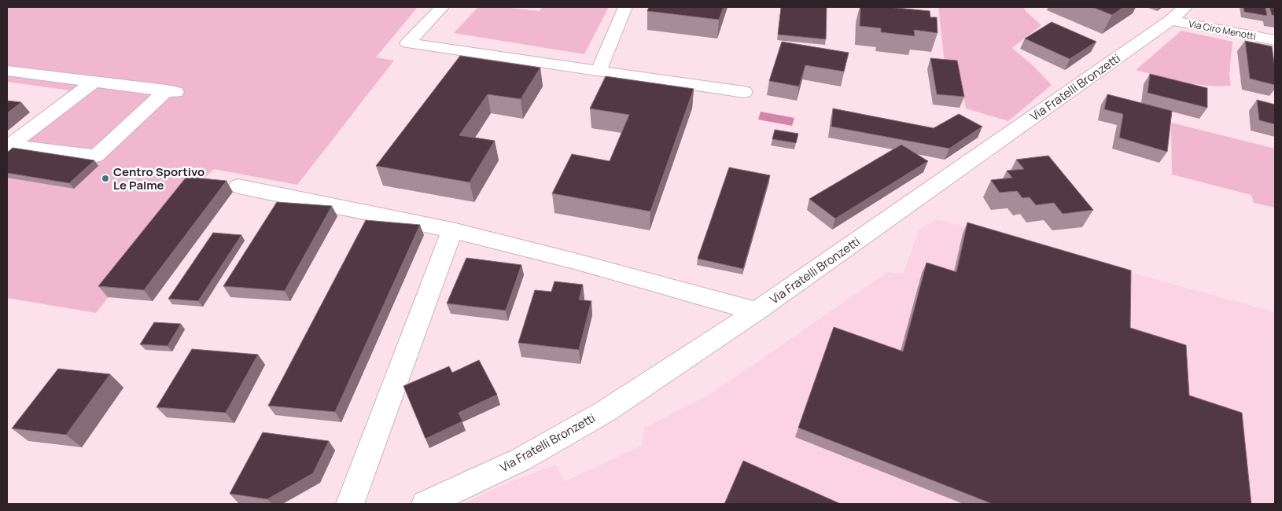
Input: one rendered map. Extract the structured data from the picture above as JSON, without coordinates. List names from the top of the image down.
{
  "streets": {
    "street": ["Via Ciro Menotti", "Via Fratelli Bronzetti"]
  },
  "crossings": [
    ["Via Ciro Menotti", "Via Fratelli Bronzetti"]
  ],
  "places": ["Centro Sportivo Le Palme"]
}
